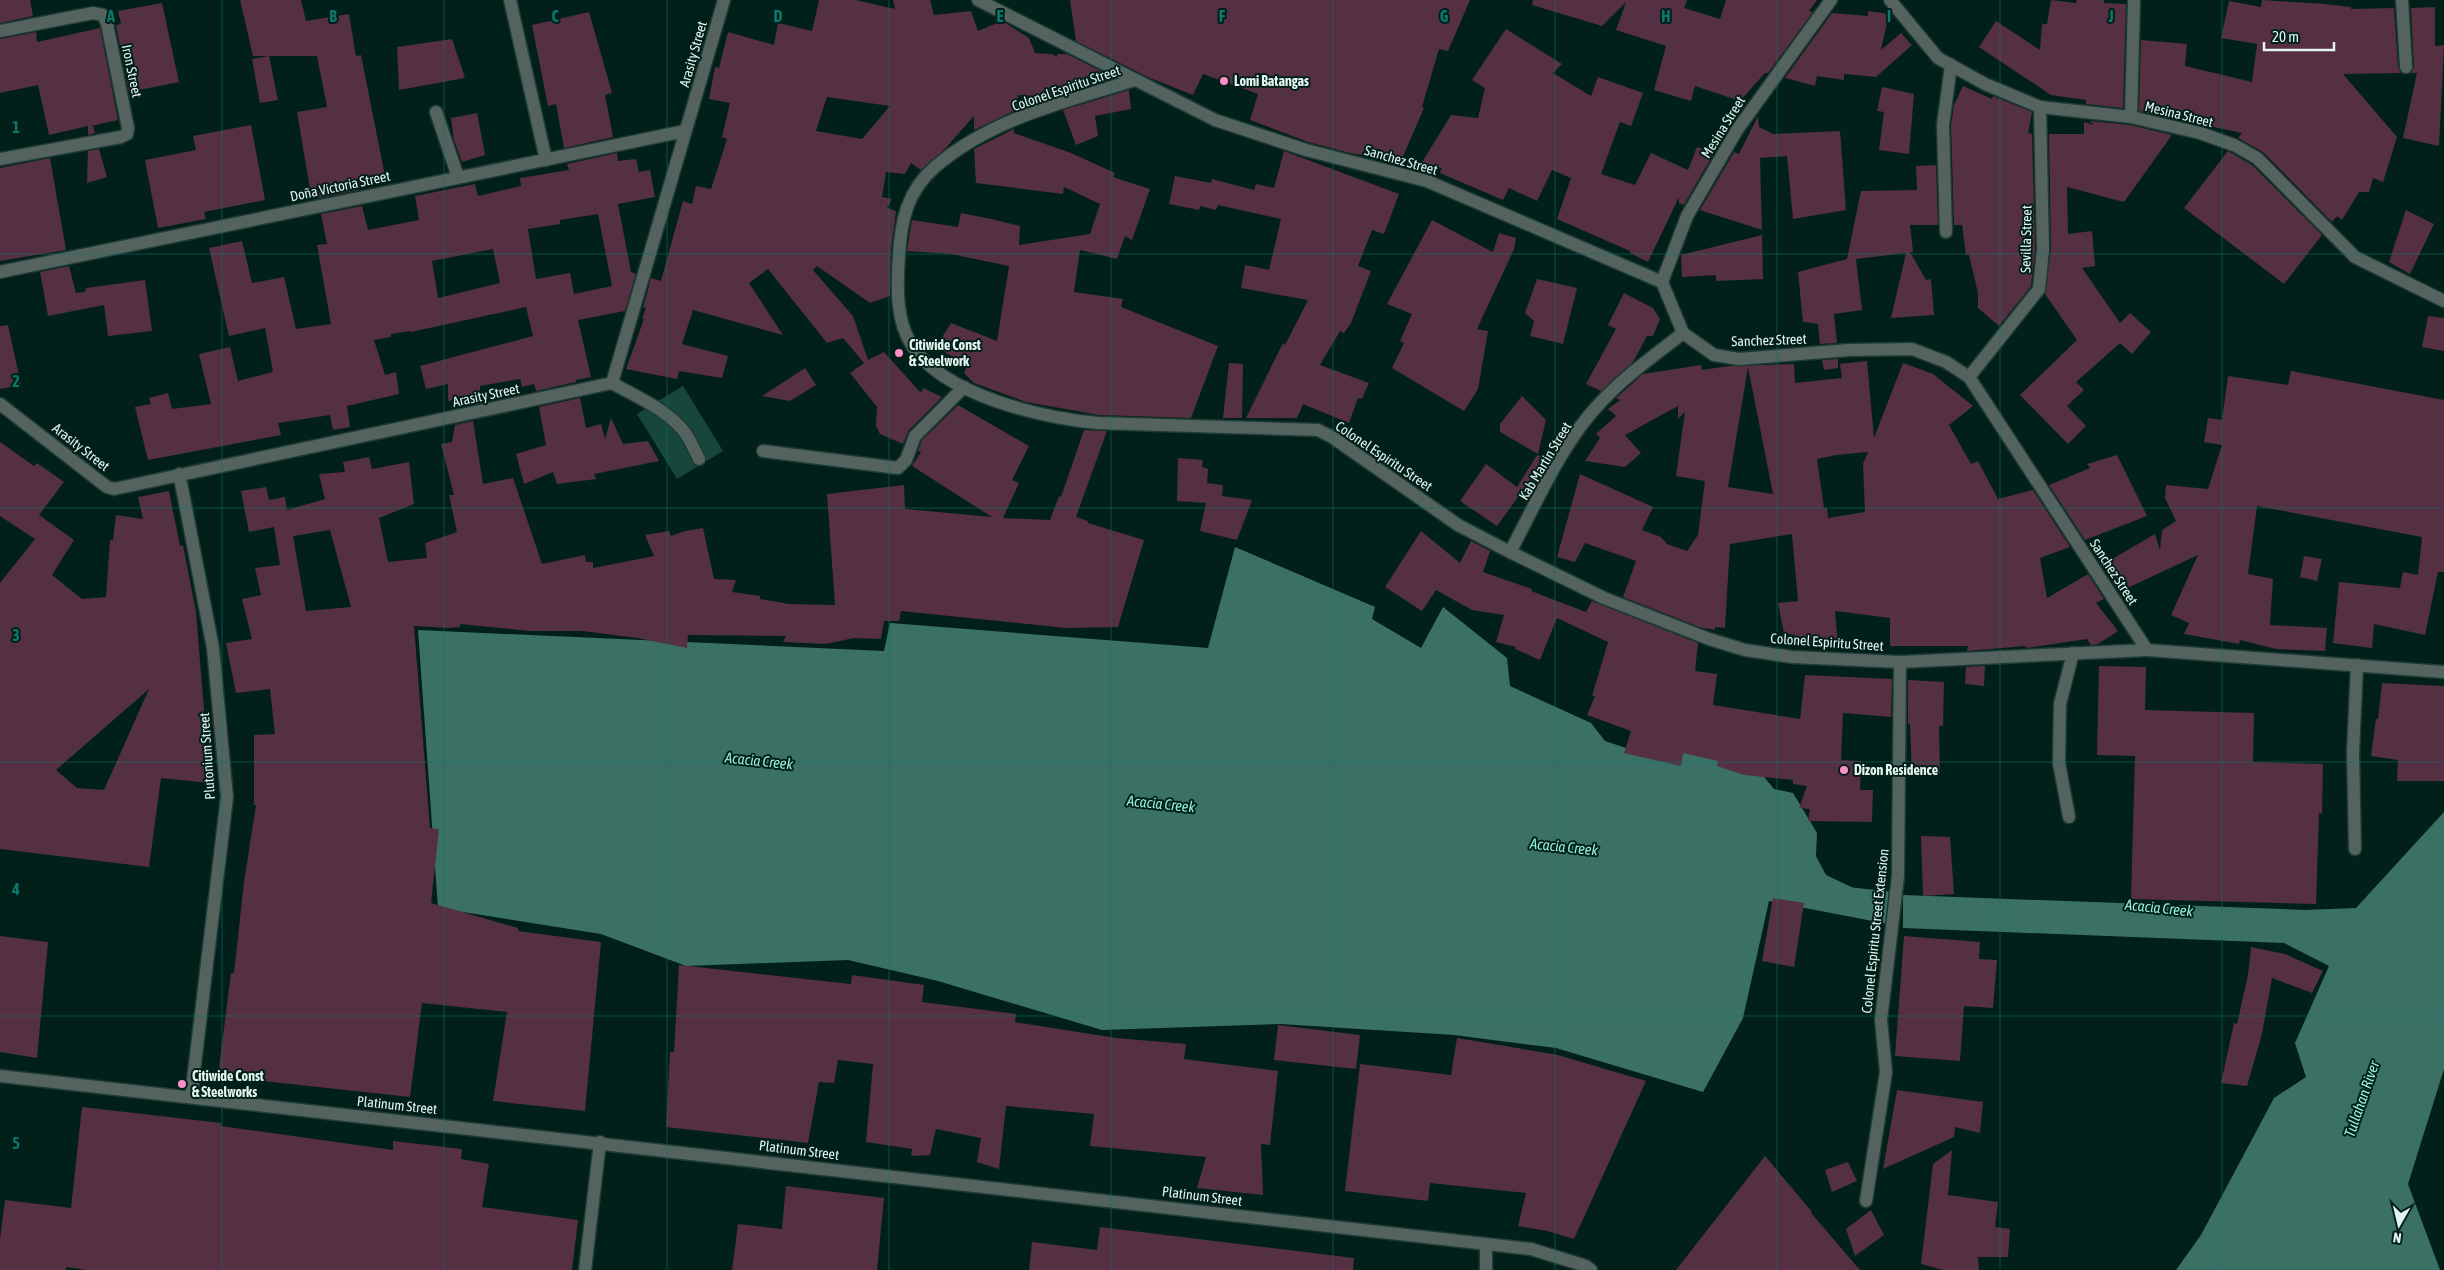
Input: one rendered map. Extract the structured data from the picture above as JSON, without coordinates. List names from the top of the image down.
{
  "streets": {
    "street": [
      "Arasity Street",
      "Iron Street",
      "Colonel Espiritu Street",
      "Mesina Street",
      "Sanchez Street",
      "Doña Victoria Street",
      "Sevilla Street",
      "Kab Martin Street",
      "Plutonium Street",
      "Colonel Espiritu Street Extension",
      "Platinum Street"
    ]
  },
  "crossings": [
    ["Arasity Street", "Doña Victoria Street"],
    ["Arasity Street", "Plutonium Street"],
    ["Colonel Espiritu Street", "Sanchez Street"],
    ["Colonel Espiritu Street", "Kab Martin Street"],
    ["Colonel Espiritu Street", "Colonel Espiritu Street Extension"],
    ["Mesina Street", "Sanchez Street"],
    ["Mesina Street", "Sevilla Street"],
    ["Sanchez Street", "Sevilla Street"],
    ["Sanchez Street", "Kab Martin Street"],
    ["Plutonium Street", "Platinum Street"]
  ],
  "water": ["Acacia Creek", "Tullahan River"],
  "places": [
    "Lomi Batangas",
    "Citiwide Const & Steelwork",
    "Dizon Residence",
    "Citiwide Const & Steelworks"
  ],
  "scale_bar": "20 m",
  "north": "bottom",
  "grid": {
    "columns": [
      "A",
      "B",
      "C",
      "D",
      "E",
      "F",
      "G",
      "H",
      "I",
      "J"
    ],
    "rows": [
      "1",
      "2",
      "3",
      "4",
      "5"
    ]
  }
}
